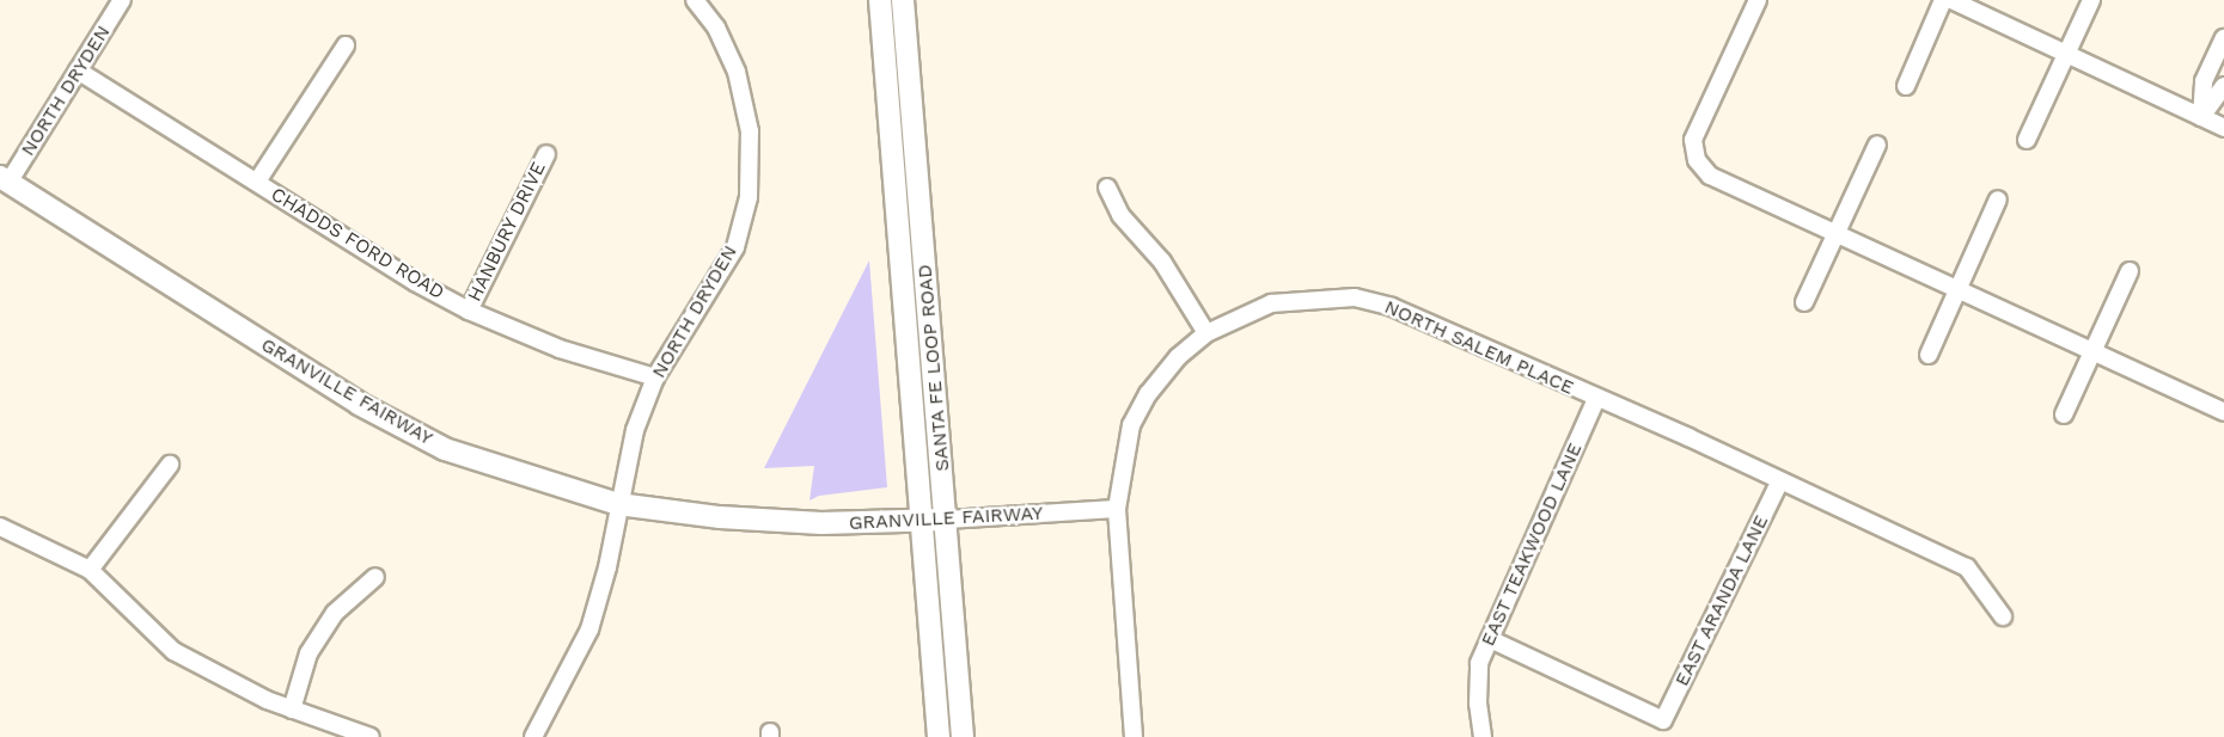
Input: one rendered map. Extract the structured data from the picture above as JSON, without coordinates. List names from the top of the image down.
{
  "streets": {
    "main road": ["SANTA FE LOOP ROAD", "GRANVILLE FAIRWAY"],
    "street": [
      "NORTH DRYDEN",
      "HANBURY DRIVE",
      "CHADDS FORD ROAD",
      "NORTH SALEM PLACE",
      "EAST TEAKWOOD LANE",
      "EAST ARANDA LANE"
    ]
  },
  "crossings": [
    ["NORTH DRYDEN", "CHADDS FORD ROAD"],
    ["NORTH DRYDEN", "GRANVILLE FAIRWAY"],
    ["HANBURY DRIVE", "CHADDS FORD ROAD"],
    ["NORTH SALEM PLACE", "GRANVILLE FAIRWAY"],
    ["NORTH SALEM PLACE", "EAST TEAKWOOD LANE"],
    ["NORTH SALEM PLACE", "EAST ARANDA LANE"],
    ["SANTA FE LOOP ROAD", "GRANVILLE FAIRWAY"],
    ["EAST TEAKWOOD LANE", "EAST ARANDA LANE"]
  ]
}
